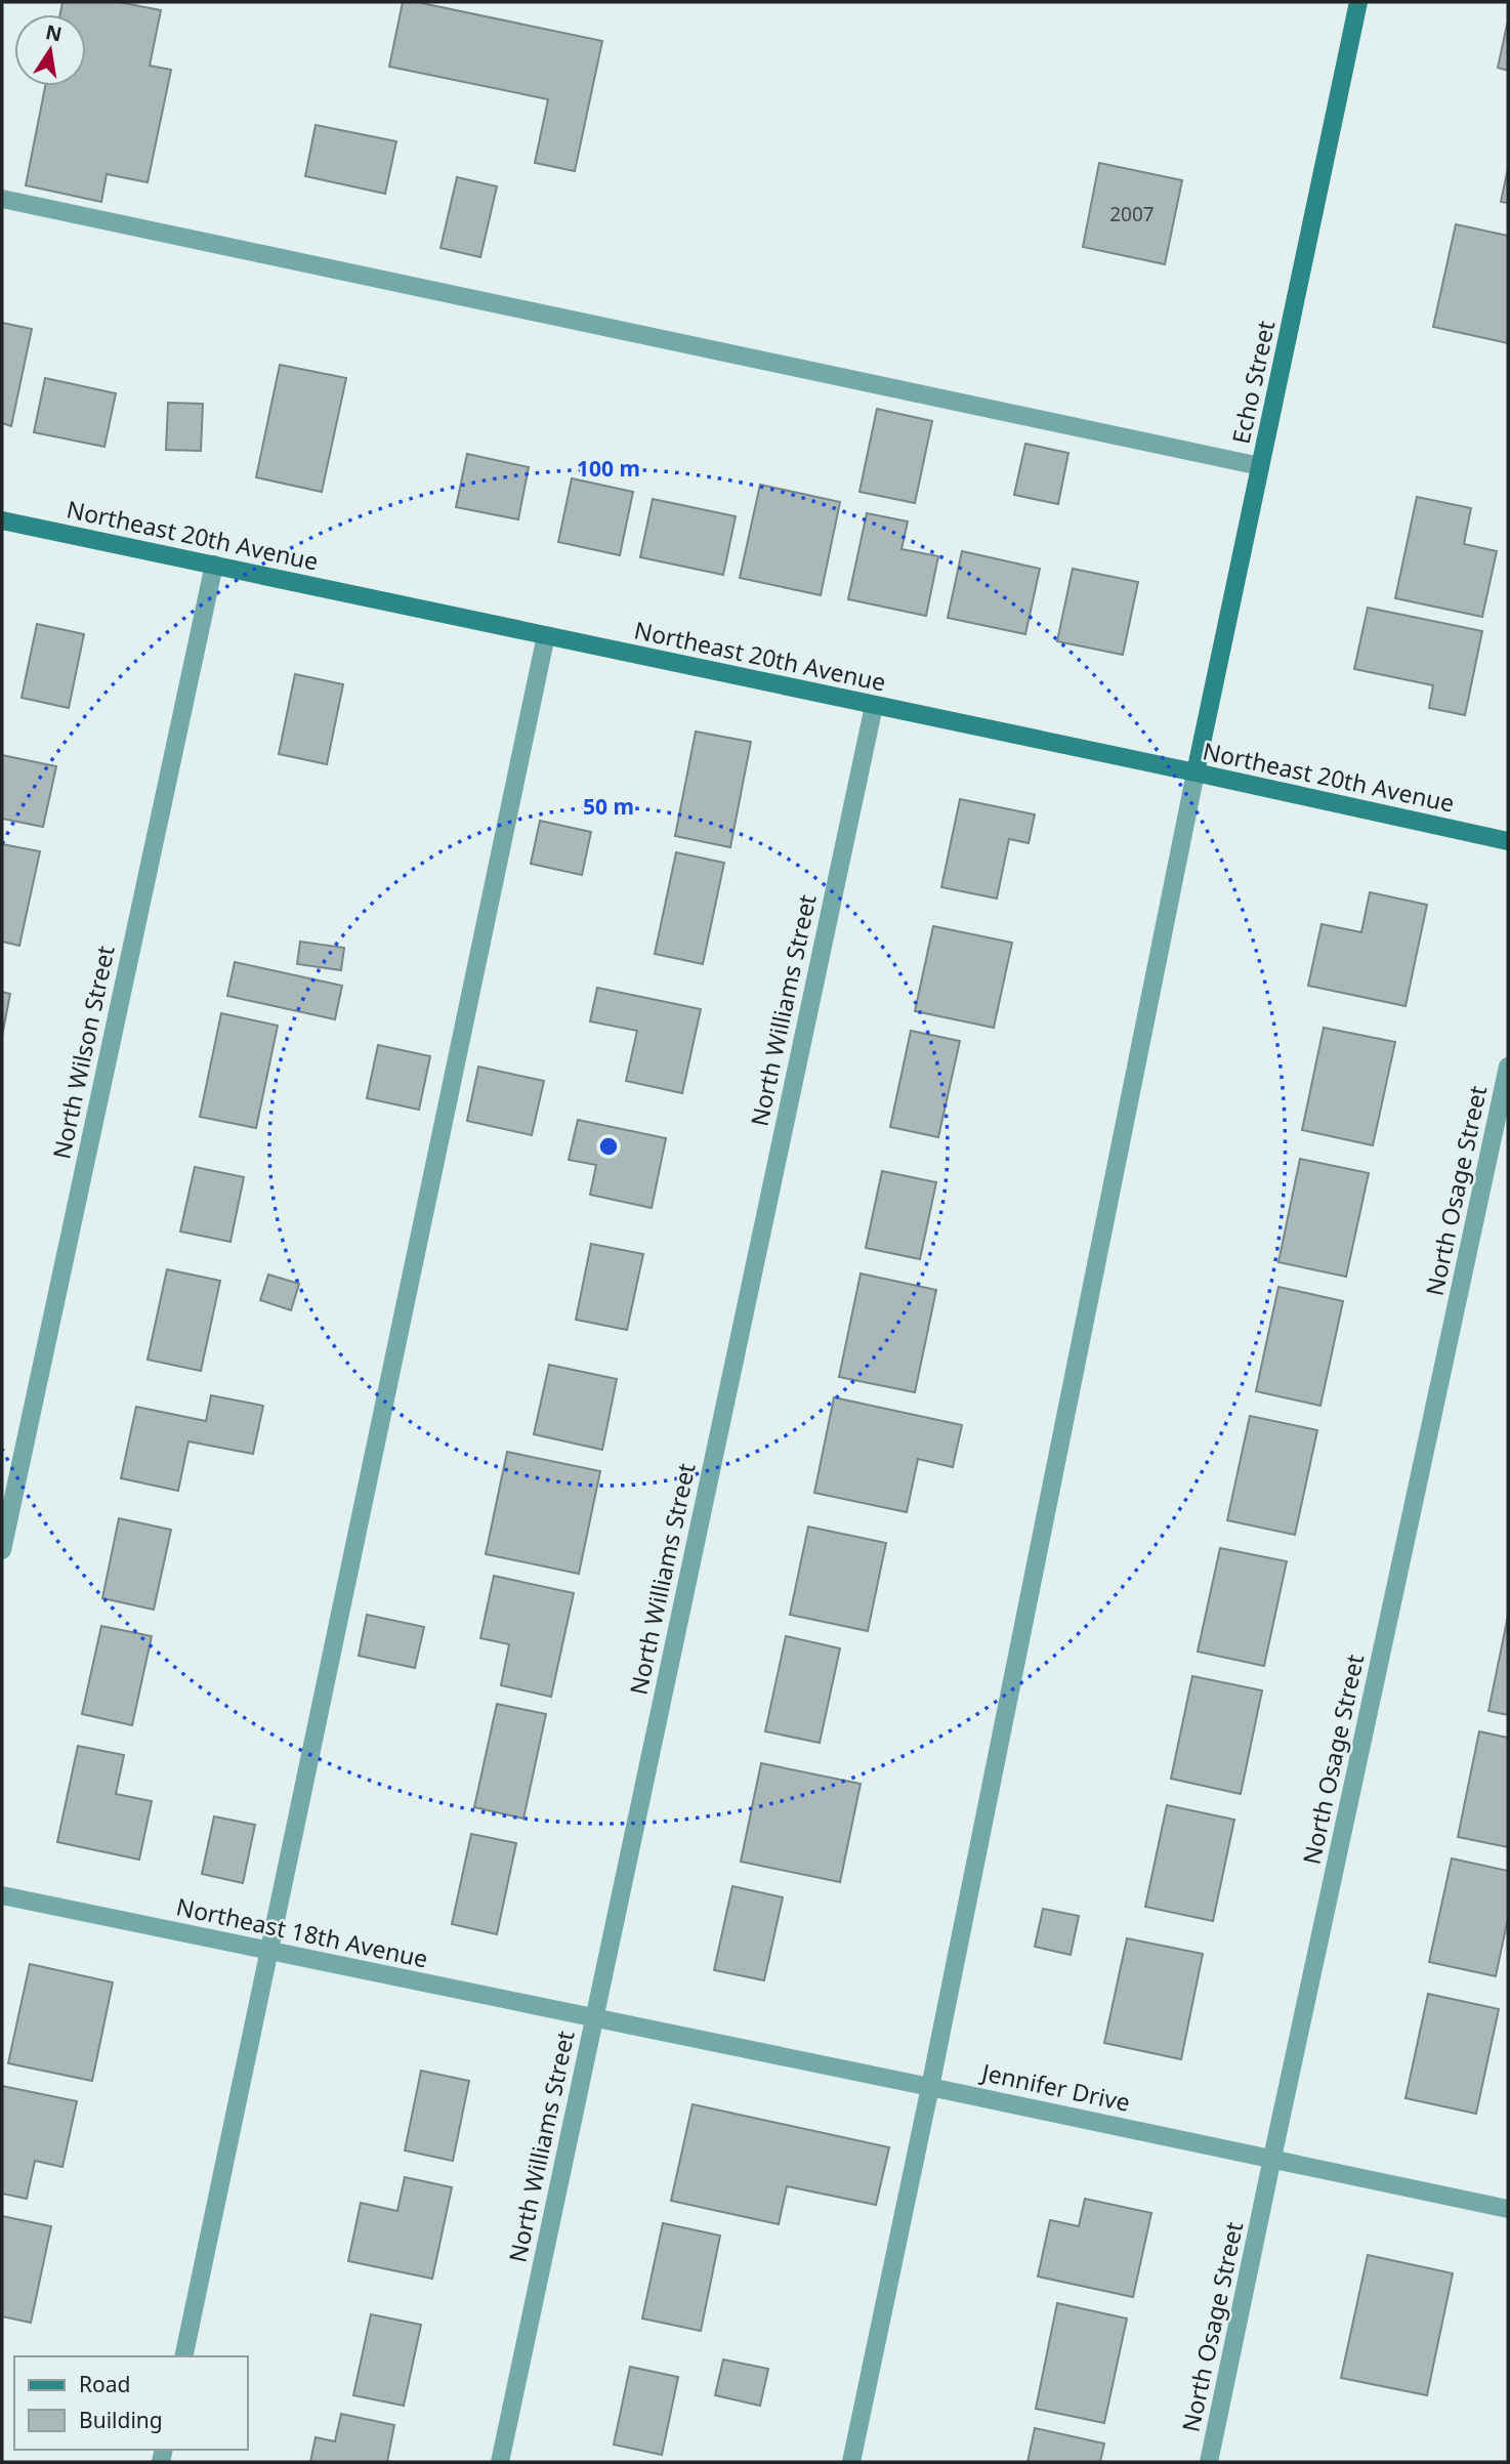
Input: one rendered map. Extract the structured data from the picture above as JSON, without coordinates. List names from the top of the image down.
{
  "streets": {
    "street": [
      "Echo Street",
      "Northeast 20th Avenue",
      "North Williams Street",
      "North Wilson Street",
      "North Osage Street",
      "Northeast 18th Avenue",
      "Jennifer Drive"
    ]
  },
  "crossings": [
    ["Echo Street", "Northeast 20th Avenue"],
    ["Northeast 20th Avenue", "North Williams Street"],
    ["Northeast 20th Avenue", "North Wilson Street"],
    ["North Williams Street", "Northeast 18th Avenue"],
    ["North Williams Street", "Jennifer Drive"],
    ["North Osage Street", "Jennifer Drive"],
    ["Northeast 18th Avenue", "Jennifer Drive"]
  ],
  "house_numbers": ["2007"],
  "legend": ["Road", "Building"],
  "north": "top",
  "rings": ["100 m", "50 m"]
}
